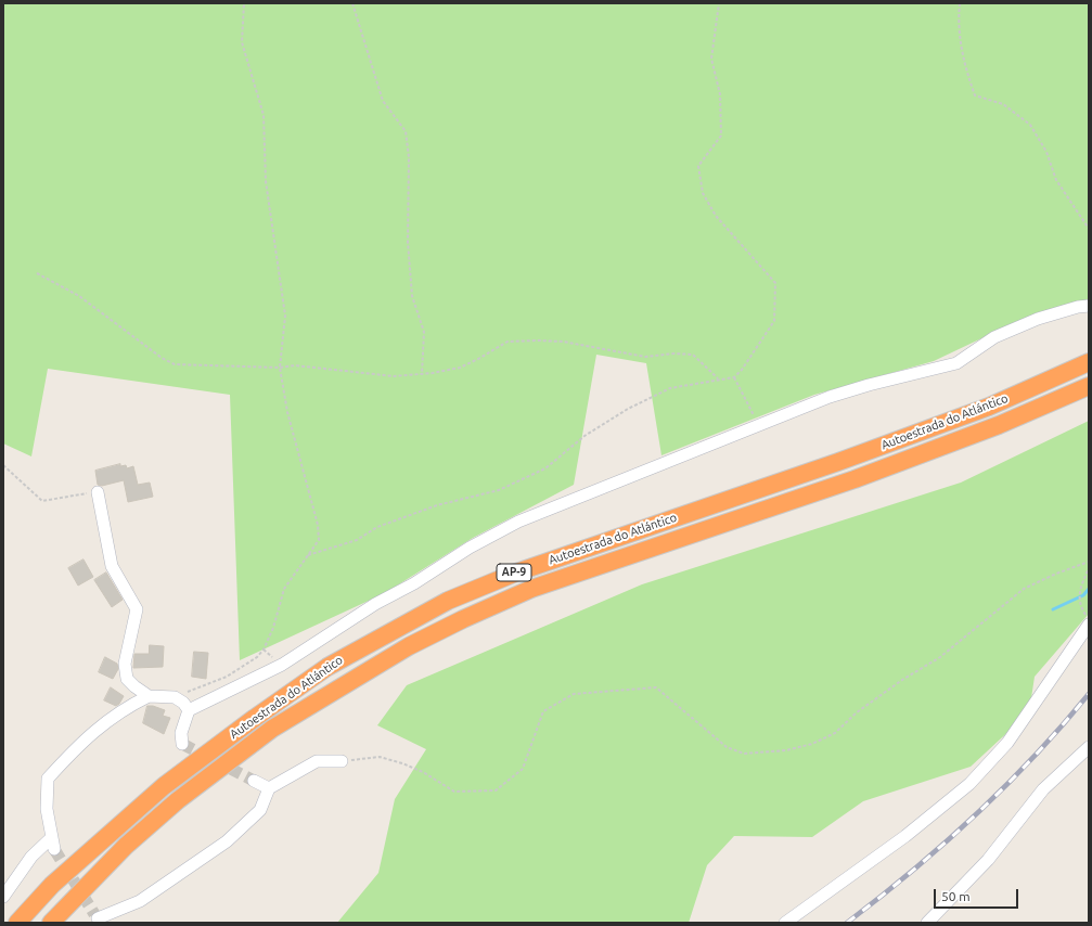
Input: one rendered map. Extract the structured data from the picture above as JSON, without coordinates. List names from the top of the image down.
{
  "streets": {
    "highway": ["Autoestrada do Atlántico", "AP-9"]
  },
  "scale_bar": "50 m"
}
